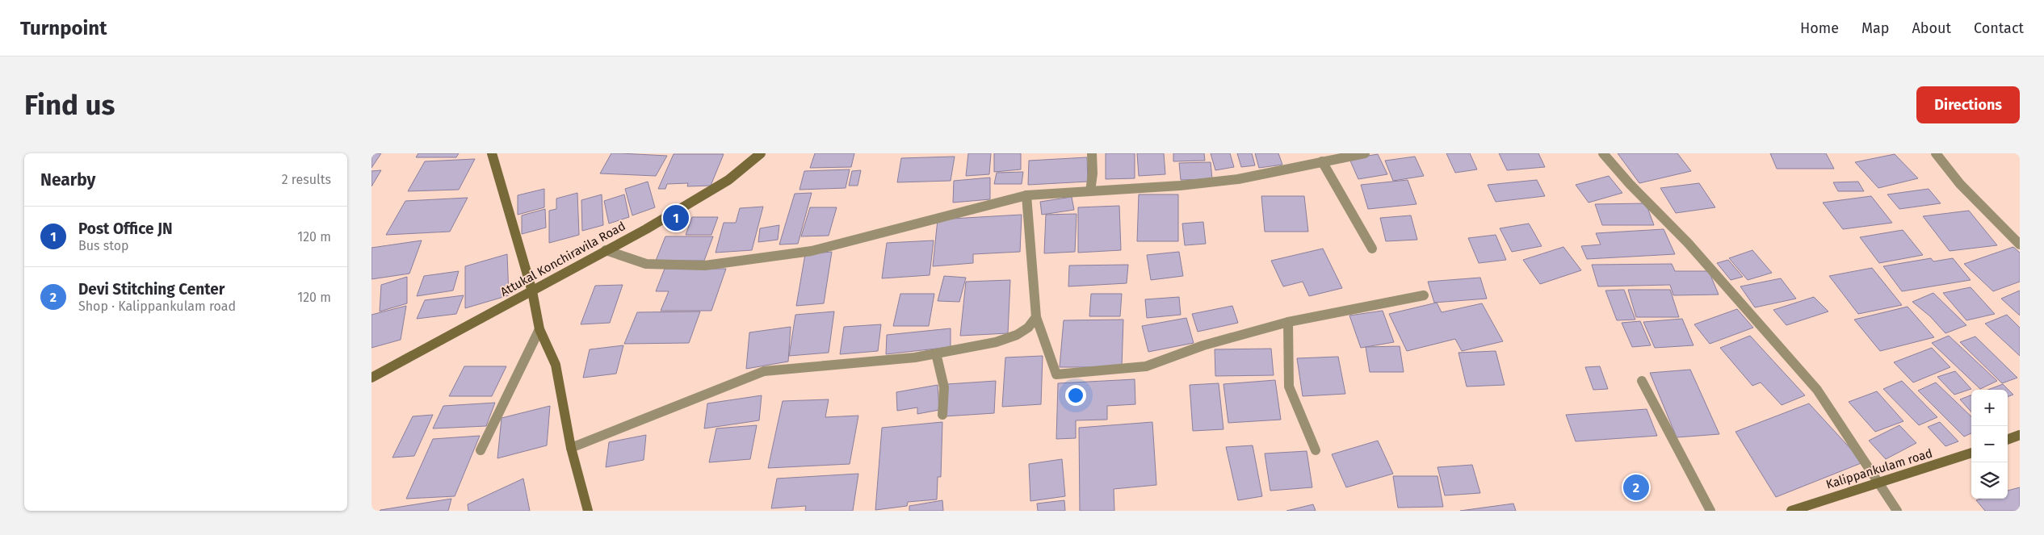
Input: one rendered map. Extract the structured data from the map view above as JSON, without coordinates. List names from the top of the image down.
{
  "streets": {
    "street": ["Attukal Konchiravila Road", "Kalippankulam road"]
  },
  "page": {
    "header": "Turnpoint",
    "nav": [
      "Home",
      "Map",
      "About",
      "Contact"
    ],
    "buttons": "Directions",
    "title": "Find us",
    "heading": ["Nearby", "2 results"],
    "pins": ["1", "2"],
    "list": [
      {
        "mark": "1",
        "name": "Post Office JN",
        "note": "Bus stop",
        "value": "120 m"
      },
      {
        "mark": "2",
        "name": "Devi Stitching Center",
        "note": "Shop · Kalippankulam road",
        "value": "120 m"
      }
    ],
    "map_buttons": ["+", "−"]
  }
}
